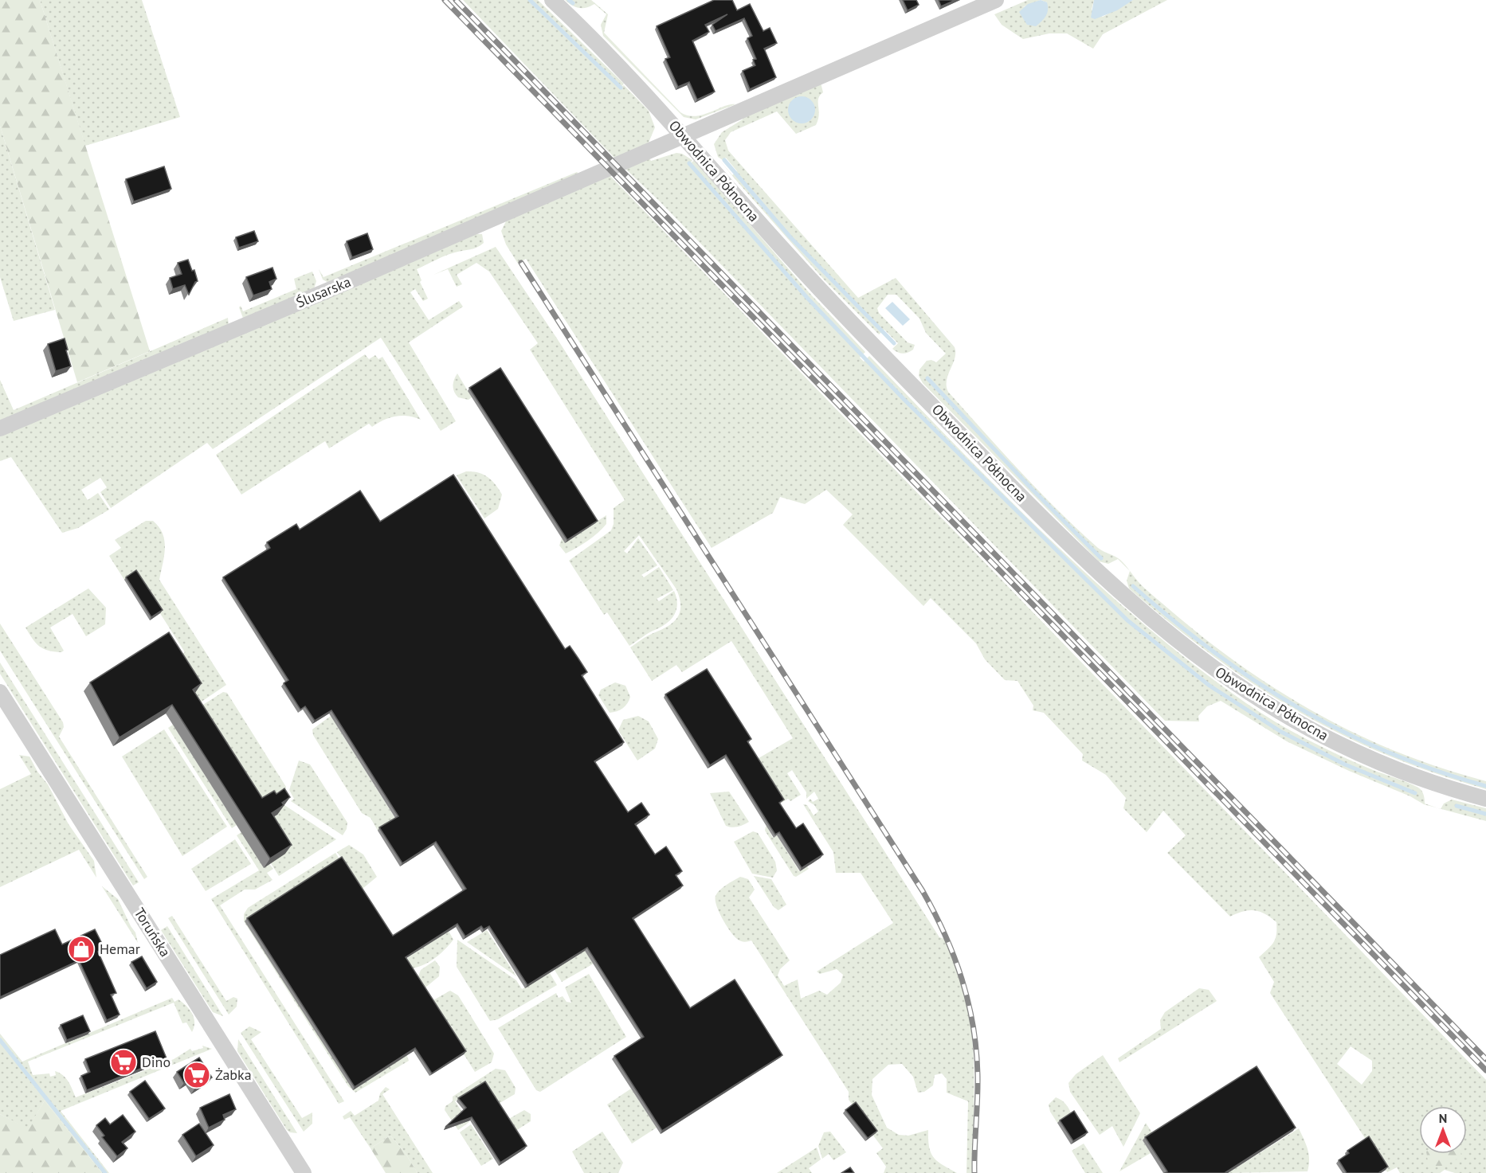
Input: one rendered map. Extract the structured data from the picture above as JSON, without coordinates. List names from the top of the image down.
{
  "streets": {
    "street": ["Obwodnica Północna", "Ślusarska", "Toruńska"]
  },
  "crossings": [
    ["Obwodnica Północna", "Ślusarska"]
  ],
  "places": {
    "shop": ["Hemar"],
    "supermarket": ["Dino", "Żabka"]
  },
  "north": "top"
}
